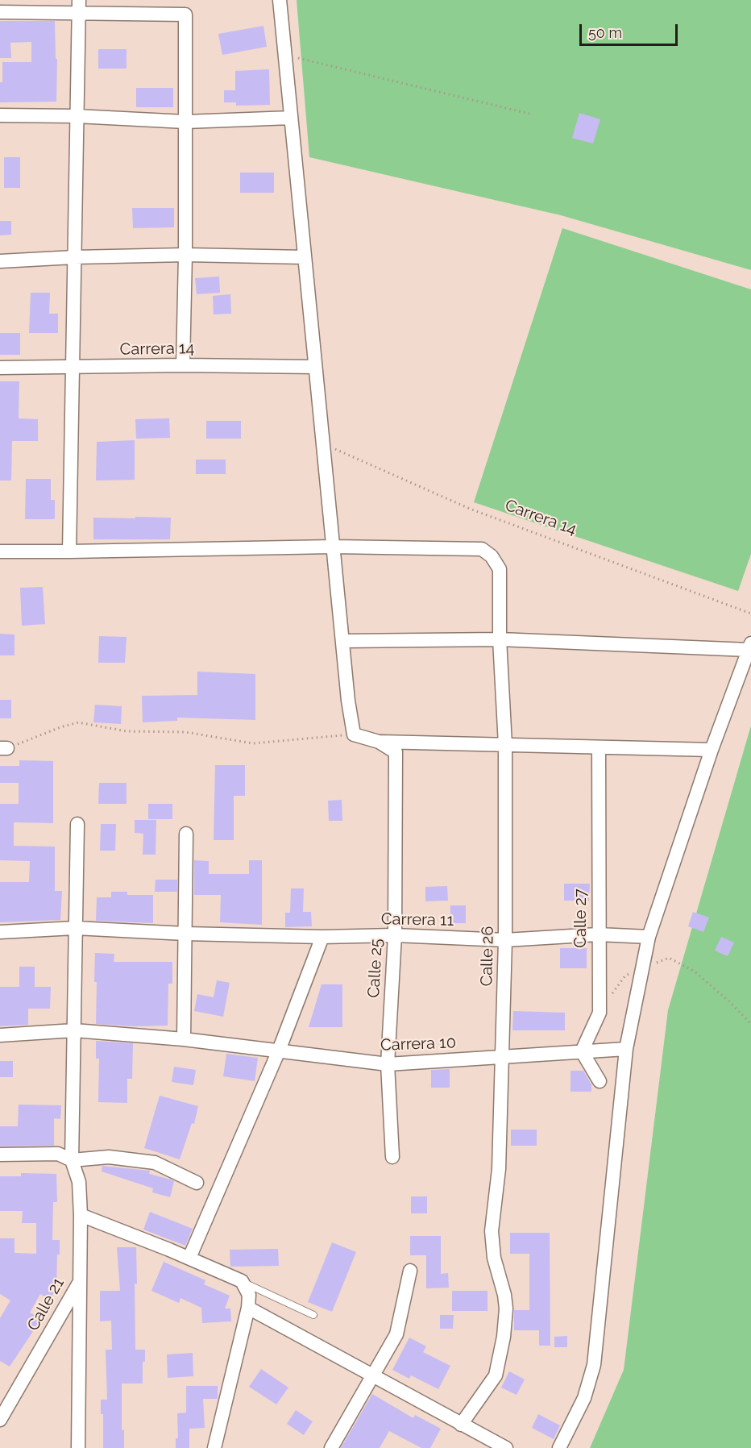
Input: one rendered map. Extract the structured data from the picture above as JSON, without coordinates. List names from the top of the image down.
{
  "streets": {
    "street": [
      "Carrera 14",
      "Calle 27",
      "Carrera 11",
      "Calle 26",
      "Calle 25",
      "Carrera 10",
      "Calle 21"
    ]
  },
  "crossings": [
    ["Calle 27", "Carrera 11"],
    ["Calle 27", "Carrera 10"],
    ["Carrera 11", "Calle 26"],
    ["Carrera 11", "Calle 25"],
    ["Carrera 11", "Calle 21"],
    ["Calle 26", "Carrera 10"],
    ["Calle 25", "Carrera 10"],
    ["Carrera 10", "Calle 21"]
  ],
  "scale_bar": "50 m"
}
